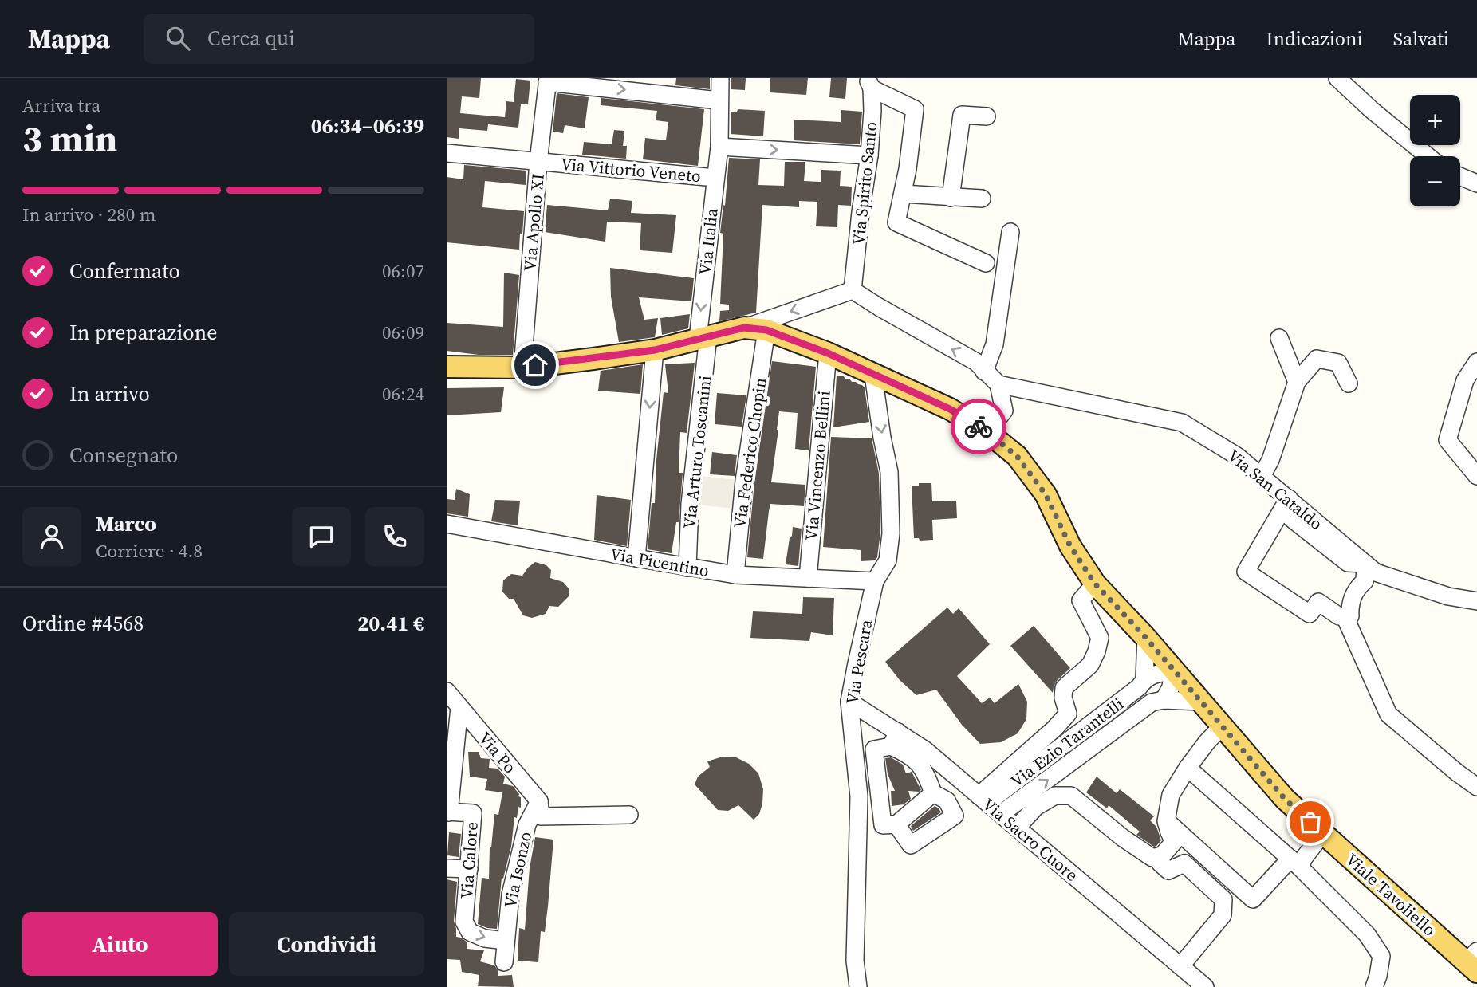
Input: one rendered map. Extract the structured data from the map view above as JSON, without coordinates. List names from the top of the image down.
{
  "streets": {
    "main road": ["Viale Tavoliello"],
    "street": [
      "Via Vittorio Veneto",
      "Via Spirito Santo",
      "Via Apollo XI",
      "Via Italia",
      "Via Arturo Toscanini",
      "Via Federico Chopin",
      "Via Vincenzo Bellini",
      "Via San Cataldo",
      "Via Picentino",
      "Via Pescara",
      "Via Ezio Tarantelli",
      "Via Po",
      "Via Sacro Cuore",
      "Via Calore",
      "Via Isonzo"
    ]
  },
  "crossings": [
    ["Via Vittorio Veneto", "Via Apollo XI"],
    ["Via Vittorio Veneto", "Via Italia"],
    ["Via Apollo XI", "Viale Tavoliello"],
    ["Via Italia", "Via Arturo Toscanini"],
    ["Via Italia", "Viale Tavoliello"],
    ["Via Arturo Toscanini", "Via Picentino"],
    ["Via Arturo Toscanini", "Viale Tavoliello"],
    ["Via Federico Chopin", "Via Picentino"],
    ["Via Federico Chopin", "Viale Tavoliello"],
    ["Via Vincenzo Bellini", "Via Picentino"],
    ["Via Vincenzo Bellini", "Viale Tavoliello"],
    ["Via Picentino", "Via Pescara"],
    ["Via Pescara", "Via Sacro Cuore"],
    ["Via Pescara", "Viale Tavoliello"],
    ["Via Ezio Tarantelli", "Via Sacro Cuore"],
    ["Via Ezio Tarantelli", "Viale Tavoliello"],
    ["Via Po", "Via Calore"],
    ["Via Po", "Via Isonzo"],
    ["Via Calore", "Via Isonzo"]
  ],
  "one_way": ["Via Italia"],
  "page": {
    "header": "Mappa",
    "search": "Cerca qui",
    "nav": ["Mappa", "Indicazioni", "Salvati"],
    "heading": ["3 min", "Arriva tra", "06:34–06:39"],
    "panel": [
      "Marco",
      "Corriere · 4.8",
      "Ordine #4568",
      "20.41 €"
    ],
    "map_buttons": ["+", "−"],
    "bar": "In arrivo · 280 m",
    "list": [
      ["Confermato", "06:07"],
      ["In preparazione", "06:09"],
      ["In arrivo", "06:24"],
      "Consegnato"
    ],
    "buttons": ["Aiuto", "Condividi"]
  }
}
